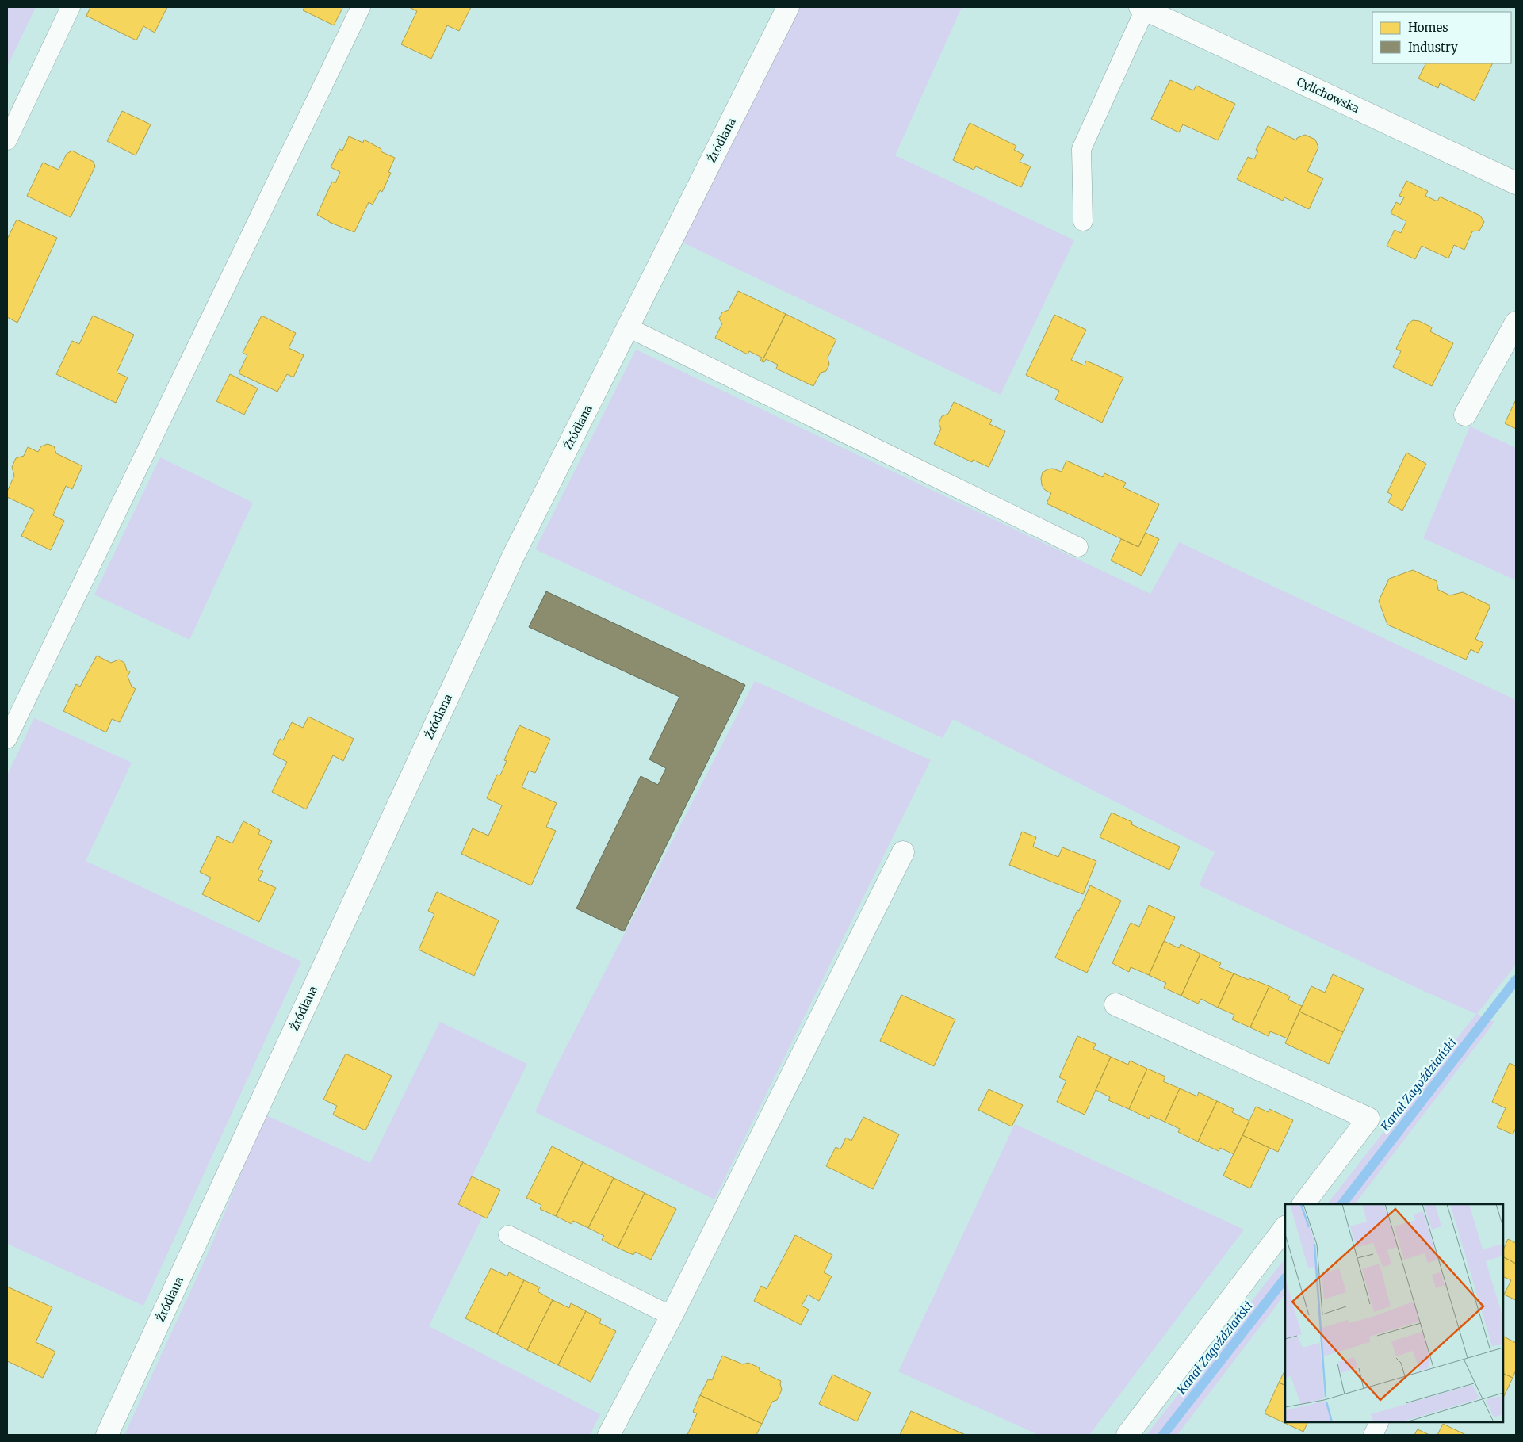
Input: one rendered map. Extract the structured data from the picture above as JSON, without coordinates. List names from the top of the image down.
{
  "streets": {
    "street": ["Cylichowska", "Źródlana"]
  },
  "water": ["Kanał Zagoździański"],
  "legend": ["Homes", "Industry"]
}
